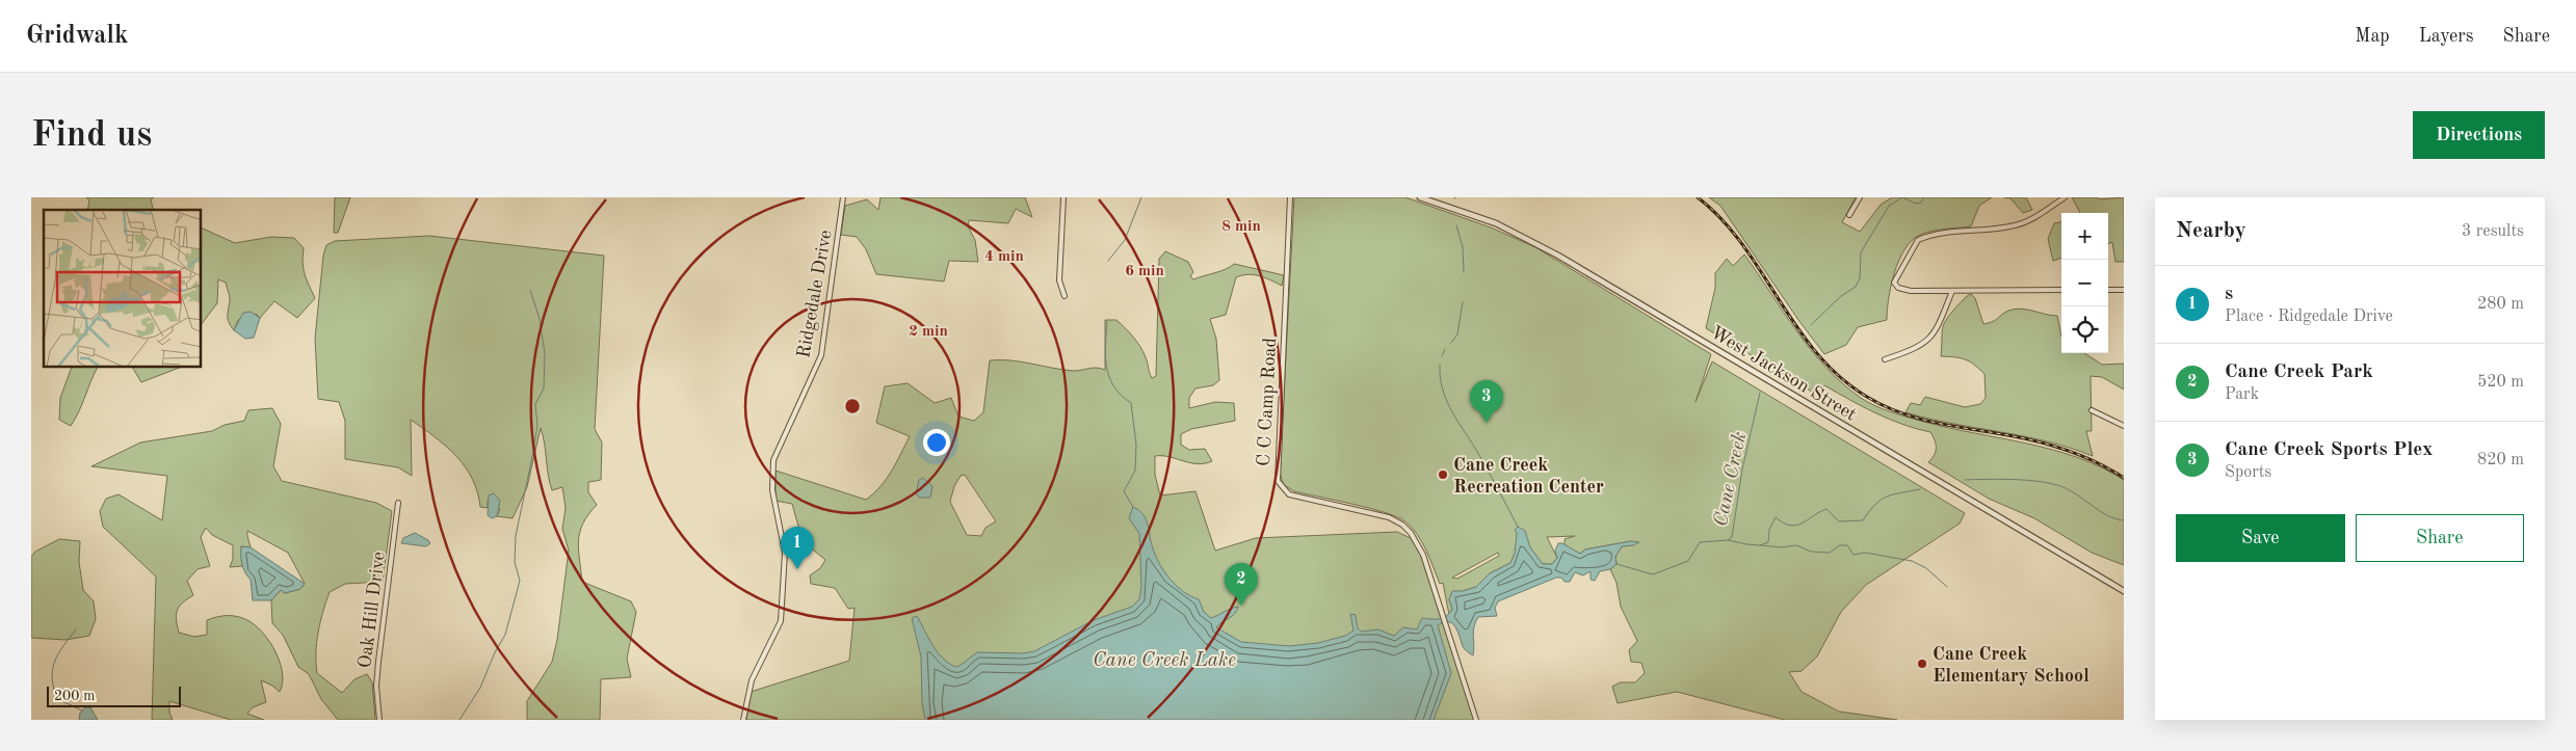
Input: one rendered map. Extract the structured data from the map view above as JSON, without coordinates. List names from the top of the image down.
{
  "streets": {
    "street": [
      "Ridgedale Drive",
      "West Jackson Street",
      "C C Camp Road",
      "Oak Hill Drive"
    ]
  },
  "water": ["Cane Creek", "Cane Creek Lake"],
  "places": ["Cane Creek Recreation Center", "Cane Creek Elementary School"],
  "scale_bar": "200 m",
  "page": {
    "header": "Gridwalk",
    "nav": ["Map", "Layers", "Share"],
    "buttons": [
      "Directions",
      ["Save", "Share"]
    ],
    "title": "Find us",
    "heading": ["Nearby", "3 results"],
    "map_buttons": ["+", "−"],
    "list": [
      {
        "mark": "1",
        "name": "s",
        "note": "Place · Ridgedale Drive",
        "value": "280 m"
      },
      {
        "mark": "2",
        "name": "Cane Creek Park",
        "note": "Park",
        "value": "520 m"
      },
      {
        "mark": "3",
        "name": "Cane Creek Sports Plex",
        "note": "Sports",
        "value": "820 m"
      }
    ],
    "pins": ["3", "1", "2"],
    "scale": "200 m"
  },
  "rings": [
    "8 min",
    "4 min",
    "6 min",
    "2 min"
  ]
}
